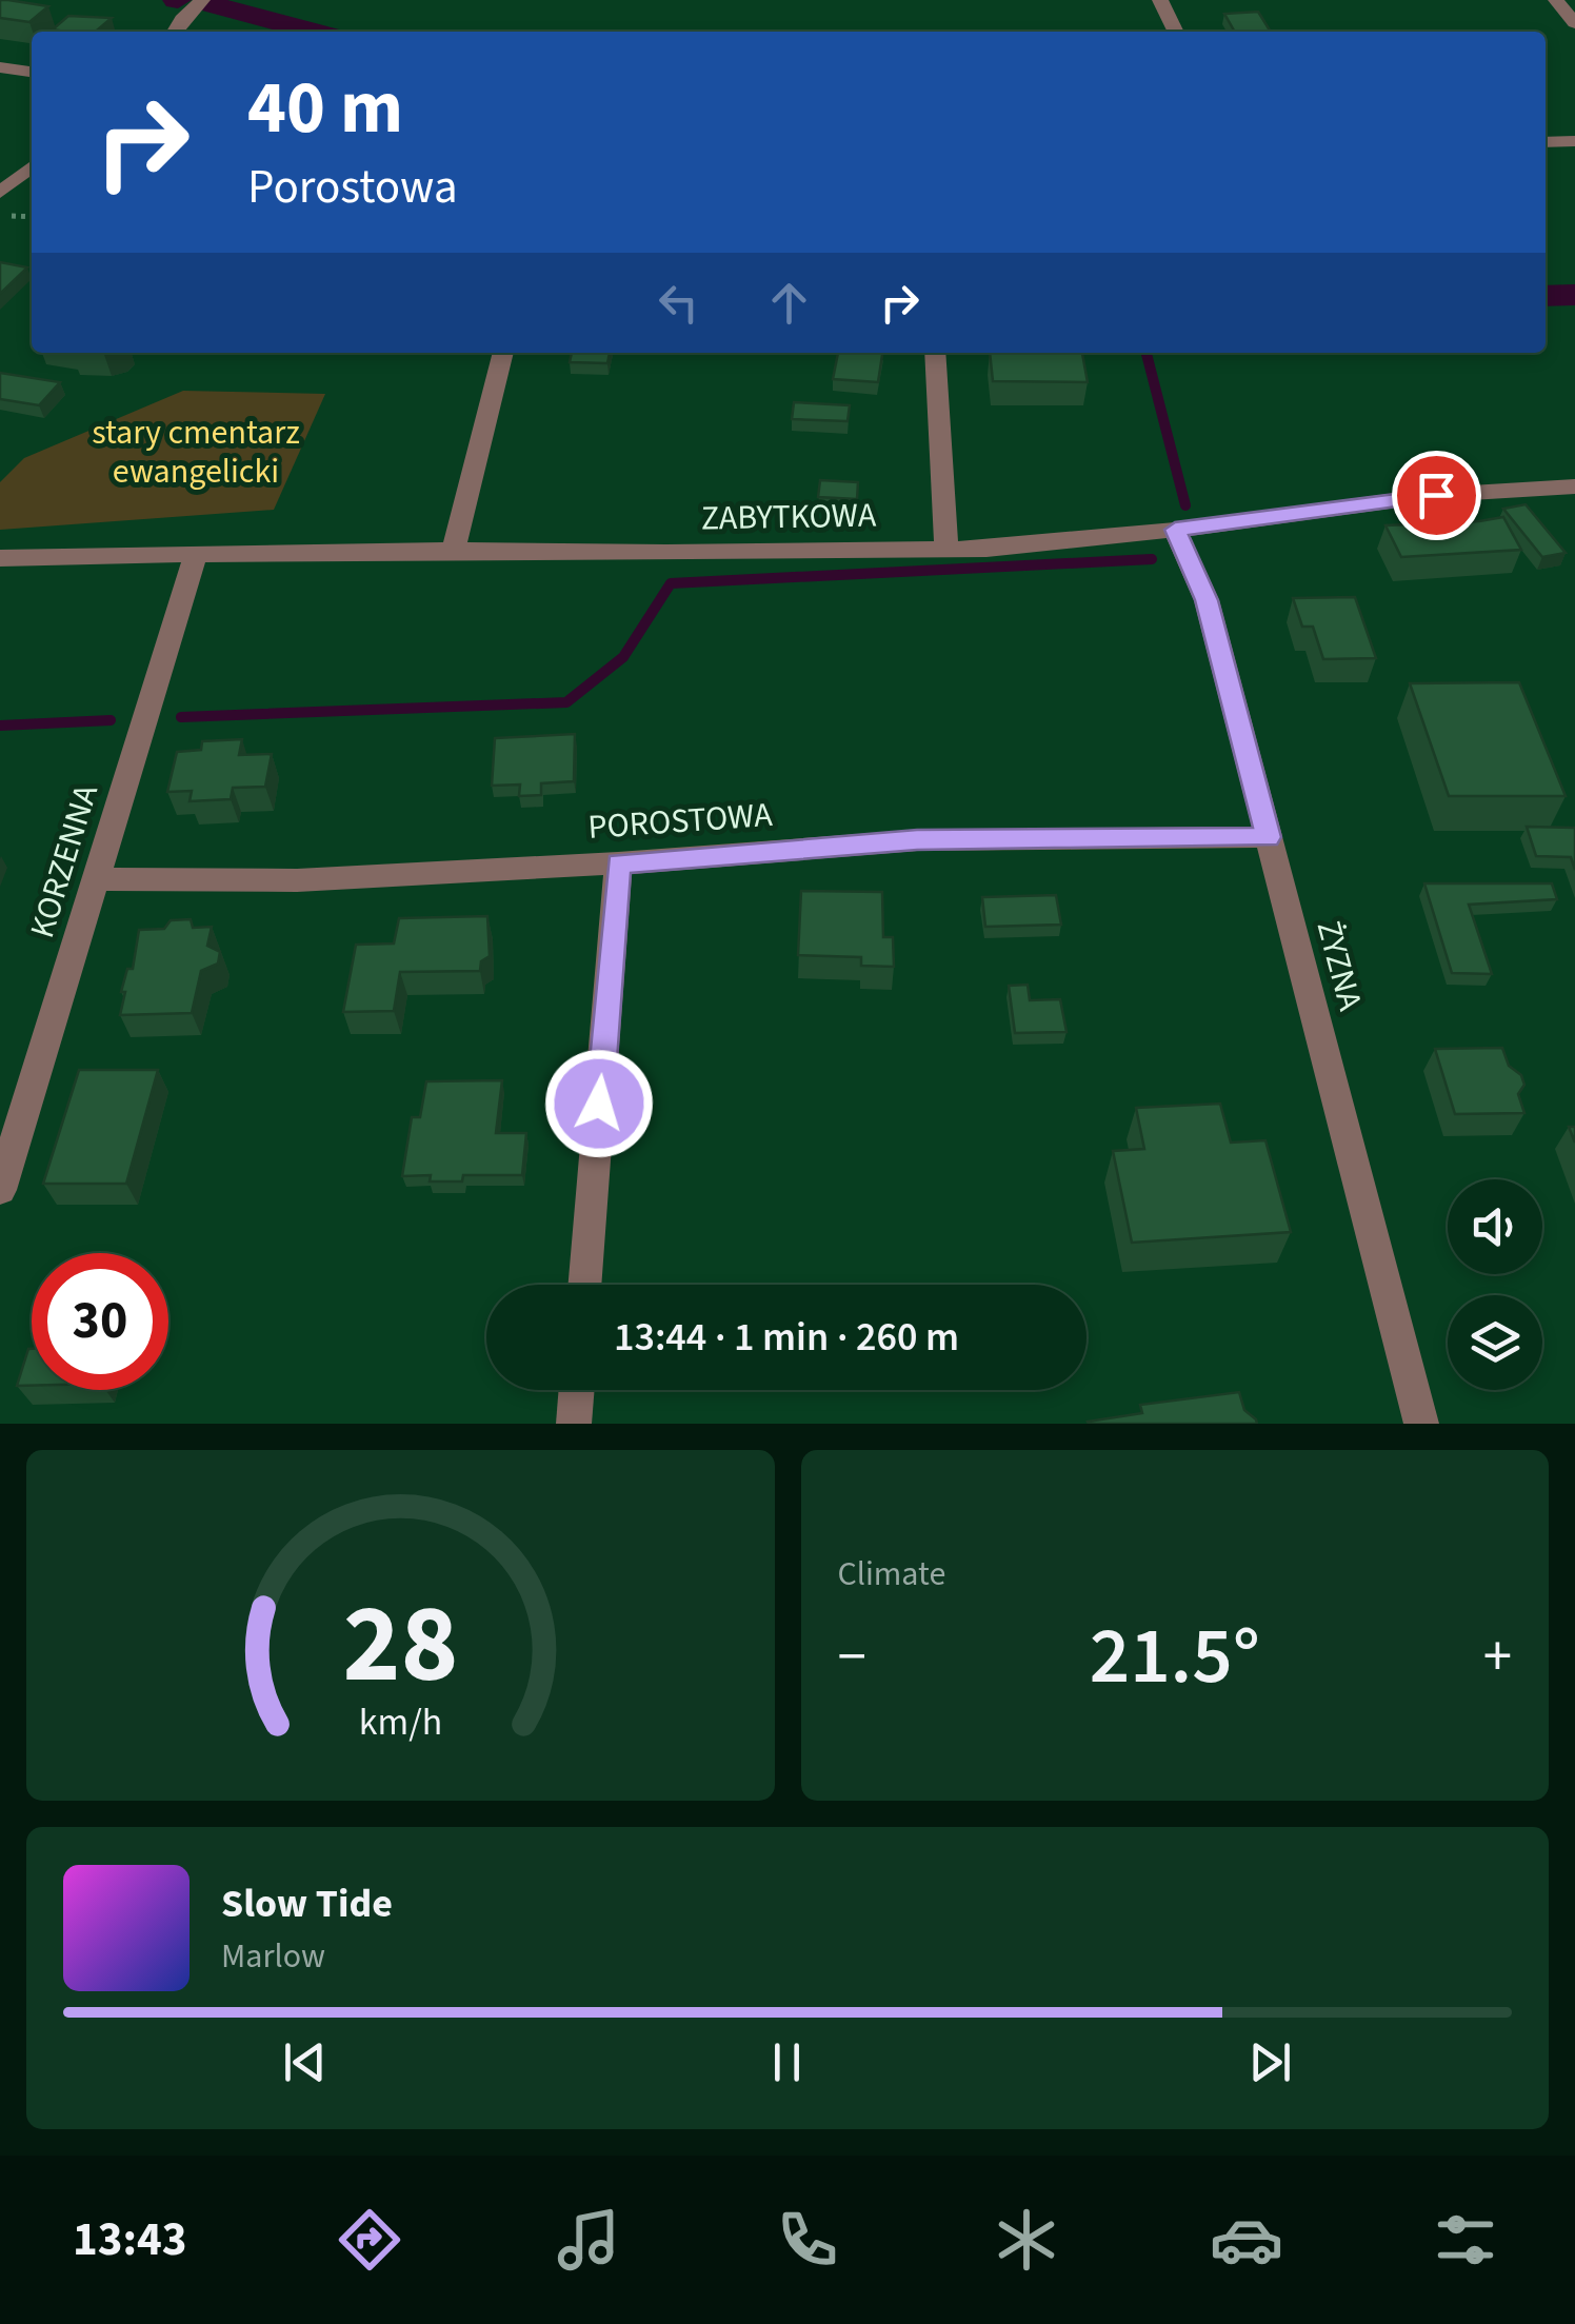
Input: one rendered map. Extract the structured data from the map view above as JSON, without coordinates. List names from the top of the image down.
{
  "streets": {
    "street": [
      "ZABYTKOWA",
      "POROSTOWA",
      "KORZENNA",
      "ŻYZNA"
    ]
  },
  "crossings": [
    ["ZABYTKOWA", "KORZENNA"],
    ["ZABYTKOWA", "ŻYZNA"],
    ["POROSTOWA", "KORZENNA"],
    ["POROSTOWA", "ŻYZNA"]
  ],
  "parks": ["stary cmentarz ewangelicki"],
  "page": {
    "turn": ["40 m", "Porostowa"],
    "limit": "30",
    "trip": "13:44 · 1 min · 260 m",
    "tile": "Climate",
    "heat": ["−", "21.5°", "+"],
    "song": ["Slow Tide", "Marlow"],
    "tabs": "13:43",
    "gauge": ["28", "km/h"]
  }
}
